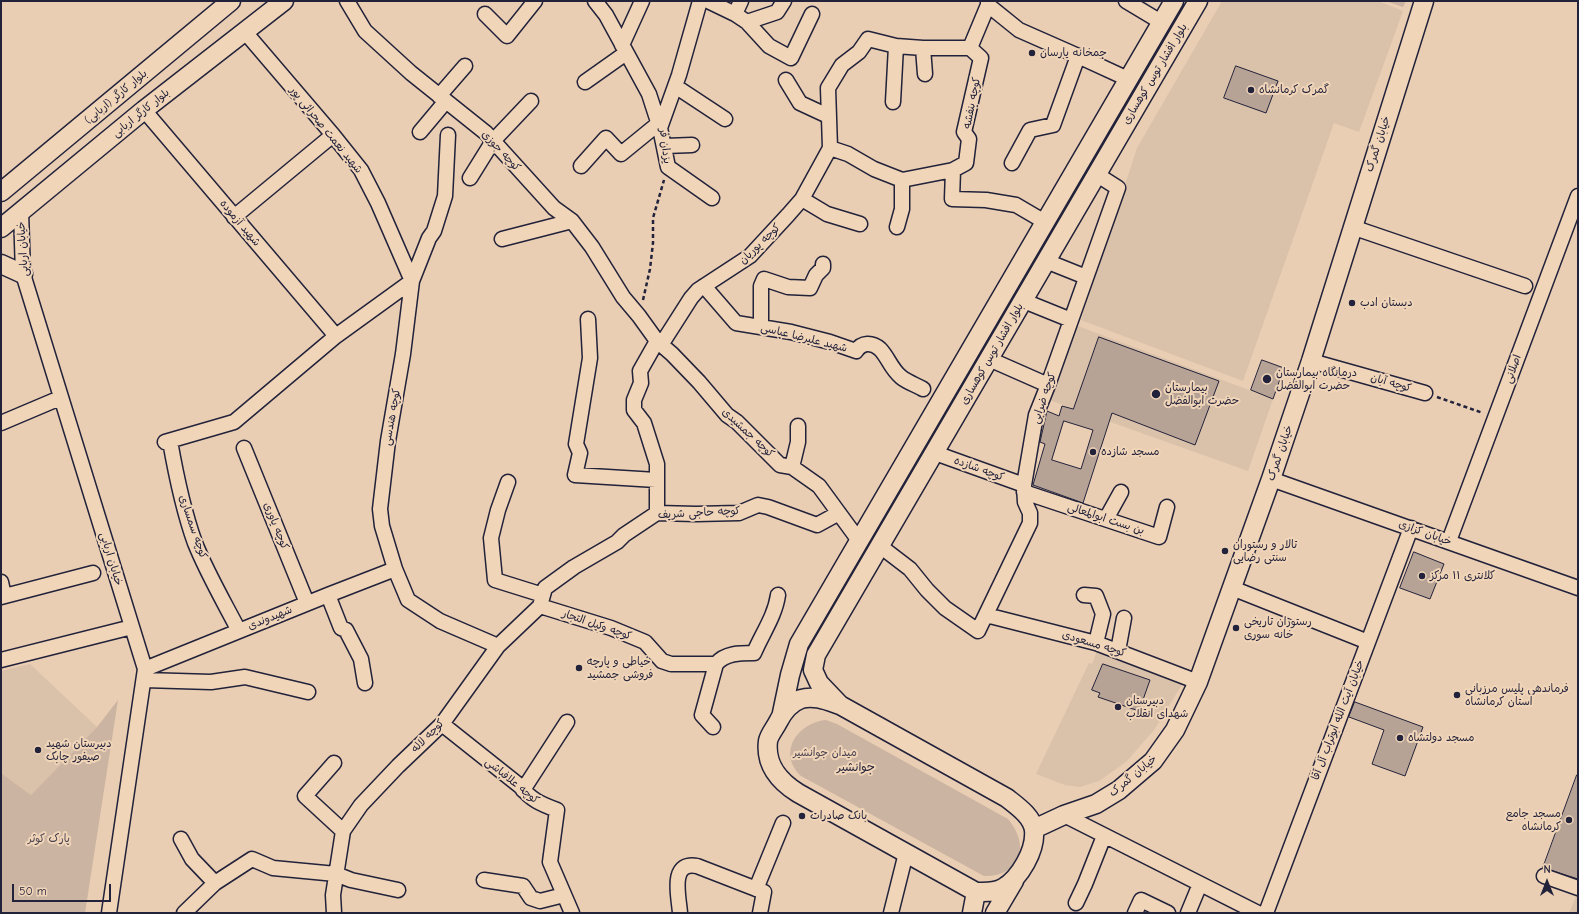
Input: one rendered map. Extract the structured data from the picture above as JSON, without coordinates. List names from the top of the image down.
{
  "streets": {
    "main road": [
      "بلوار افشار توس کوهساری",
      "بلوار کارگر (اربابی)",
      "بلوار کارگر اربابی",
      "خیابان گمرک"
    ],
    "street": [
      "کوچه بنفشه",
      "شهید نعمت صحرائی پور",
      "یزدان فر",
      "کوچه جوزی",
      "شهید آزموده",
      "کوچه پوریان",
      "خیابان اربابی",
      "شهید علیرضا عباسی",
      "اصلانی",
      "کوچه آبان",
      "کوچه ضرابی",
      "کوچه هندسی",
      "کوچه جمشیدی",
      "کوچه شازده",
      "کوچه حاجی شریف",
      "بن بست ابوالمعالی",
      "کوچه یاوری",
      "کوچه سمساری",
      "خیابان کزازی",
      "شهیدوندی",
      "کوچه وکیل التجار",
      "کوچه مسعودی",
      "خیابان آیت الله ابوتراب آل آقا",
      "کوچه لاله",
      "کوچه علافباشی"
    ]
  },
  "crossings": [
    ["بلوار افشار توس کوهساری", "کوچه ضرابی"],
    ["بلوار افشار توس کوهساری", "کوچه جمشیدی"],
    ["بلوار افشار توس کوهساری", "کوچه شازده"],
    ["بلوار کارگر اربابی", "شهید نعمت صحرائی پور"],
    ["بلوار کارگر اربابی", "شهید آزموده"],
    ["بلوار کارگر اربابی", "خیابان اربابی"],
    ["شهید نعمت صحرائی پور", "کوچه هندسی"],
    ["خیابان گمرک", "کوچه آبان"],
    ["خیابان گمرک", "خیابان کزازی"],
    ["خیابان گمرک", "کوچه مسعودی"],
    ["یزدان فر", "کوچه جوزی"],
    ["یزدان فر", "کوچه جمشیدی"],
    ["کوچه جوزی", "کوچه جمشیدی"],
    ["شهید آزموده", "کوچه سمساری"],
    ["کوچه پوریان", "شهید علیرضا عباسی"],
    ["کوچه پوریان", "کوچه جمشیدی"],
    ["کوچه پوریان", "کوچه حاجی شریف"],
    ["خیابان اربابی", "شهیدوندی"],
    ["اصلانی", "خیابان کزازی"],
    ["کوچه ضرابی", "کوچه شازده"],
    ["کوچه ضرابی", "بن بست ابوالمعالی"],
    ["کوچه ضرابی", "کوچه مسعودی"],
    ["کوچه هندسی", "شهیدوندی"],
    ["کوچه هندسی", "کوچه لاله"],
    ["کوچه جمشیدی", "کوچه حاجی شریف"],
    ["کوچه شازده", "بن بست ابوالمعالی"],
    ["کوچه حاجی شریف", "کوچه وکیل التجار"],
    ["کوچه حاجی شریف", "کوچه لاله"],
    ["کوچه یاوری", "شهیدوندی"],
    ["کوچه سمساری", "شهیدوندی"],
    ["خیابان کزازی", "خیابان آیت الله ابوتراب آل آقا"],
    ["کوچه وکیل التجار", "کوچه لاله"],
    ["کوچه لاله", "کوچه علافباشی"]
  ],
  "districts": ["جوانشیر"],
  "parks": ["میدان جوانشیر", "پارک کوثر"],
  "places": [
    "جمخانه یارسان",
    "گمرک کرمانشاه",
    "دبستان ادب",
    "درمانگاه بیمارستان حضرت ابوالفضل",
    "بیمارستان حضرت ابوالفضل",
    "مسجد شازده",
    "تالار و رستوران سنتی رضایی",
    "کلانتری ۱۱ مرکز",
    "رستوران تاریخی خانه سوری",
    "خیاطی ‌‌و‌ پارچه فروشی جمشید",
    "فرماندهی پلیس مرزبانی استان کرمانشاه",
    "دبیرستان شهدای انقلاب",
    "مسجد دولتشاه",
    "دبیرستان شهید صیفور چابک",
    "بانک صادرات",
    "مسجد جامع کرمانشاه"
  ],
  "scale_bar": "50 m",
  "north": "top"
}
